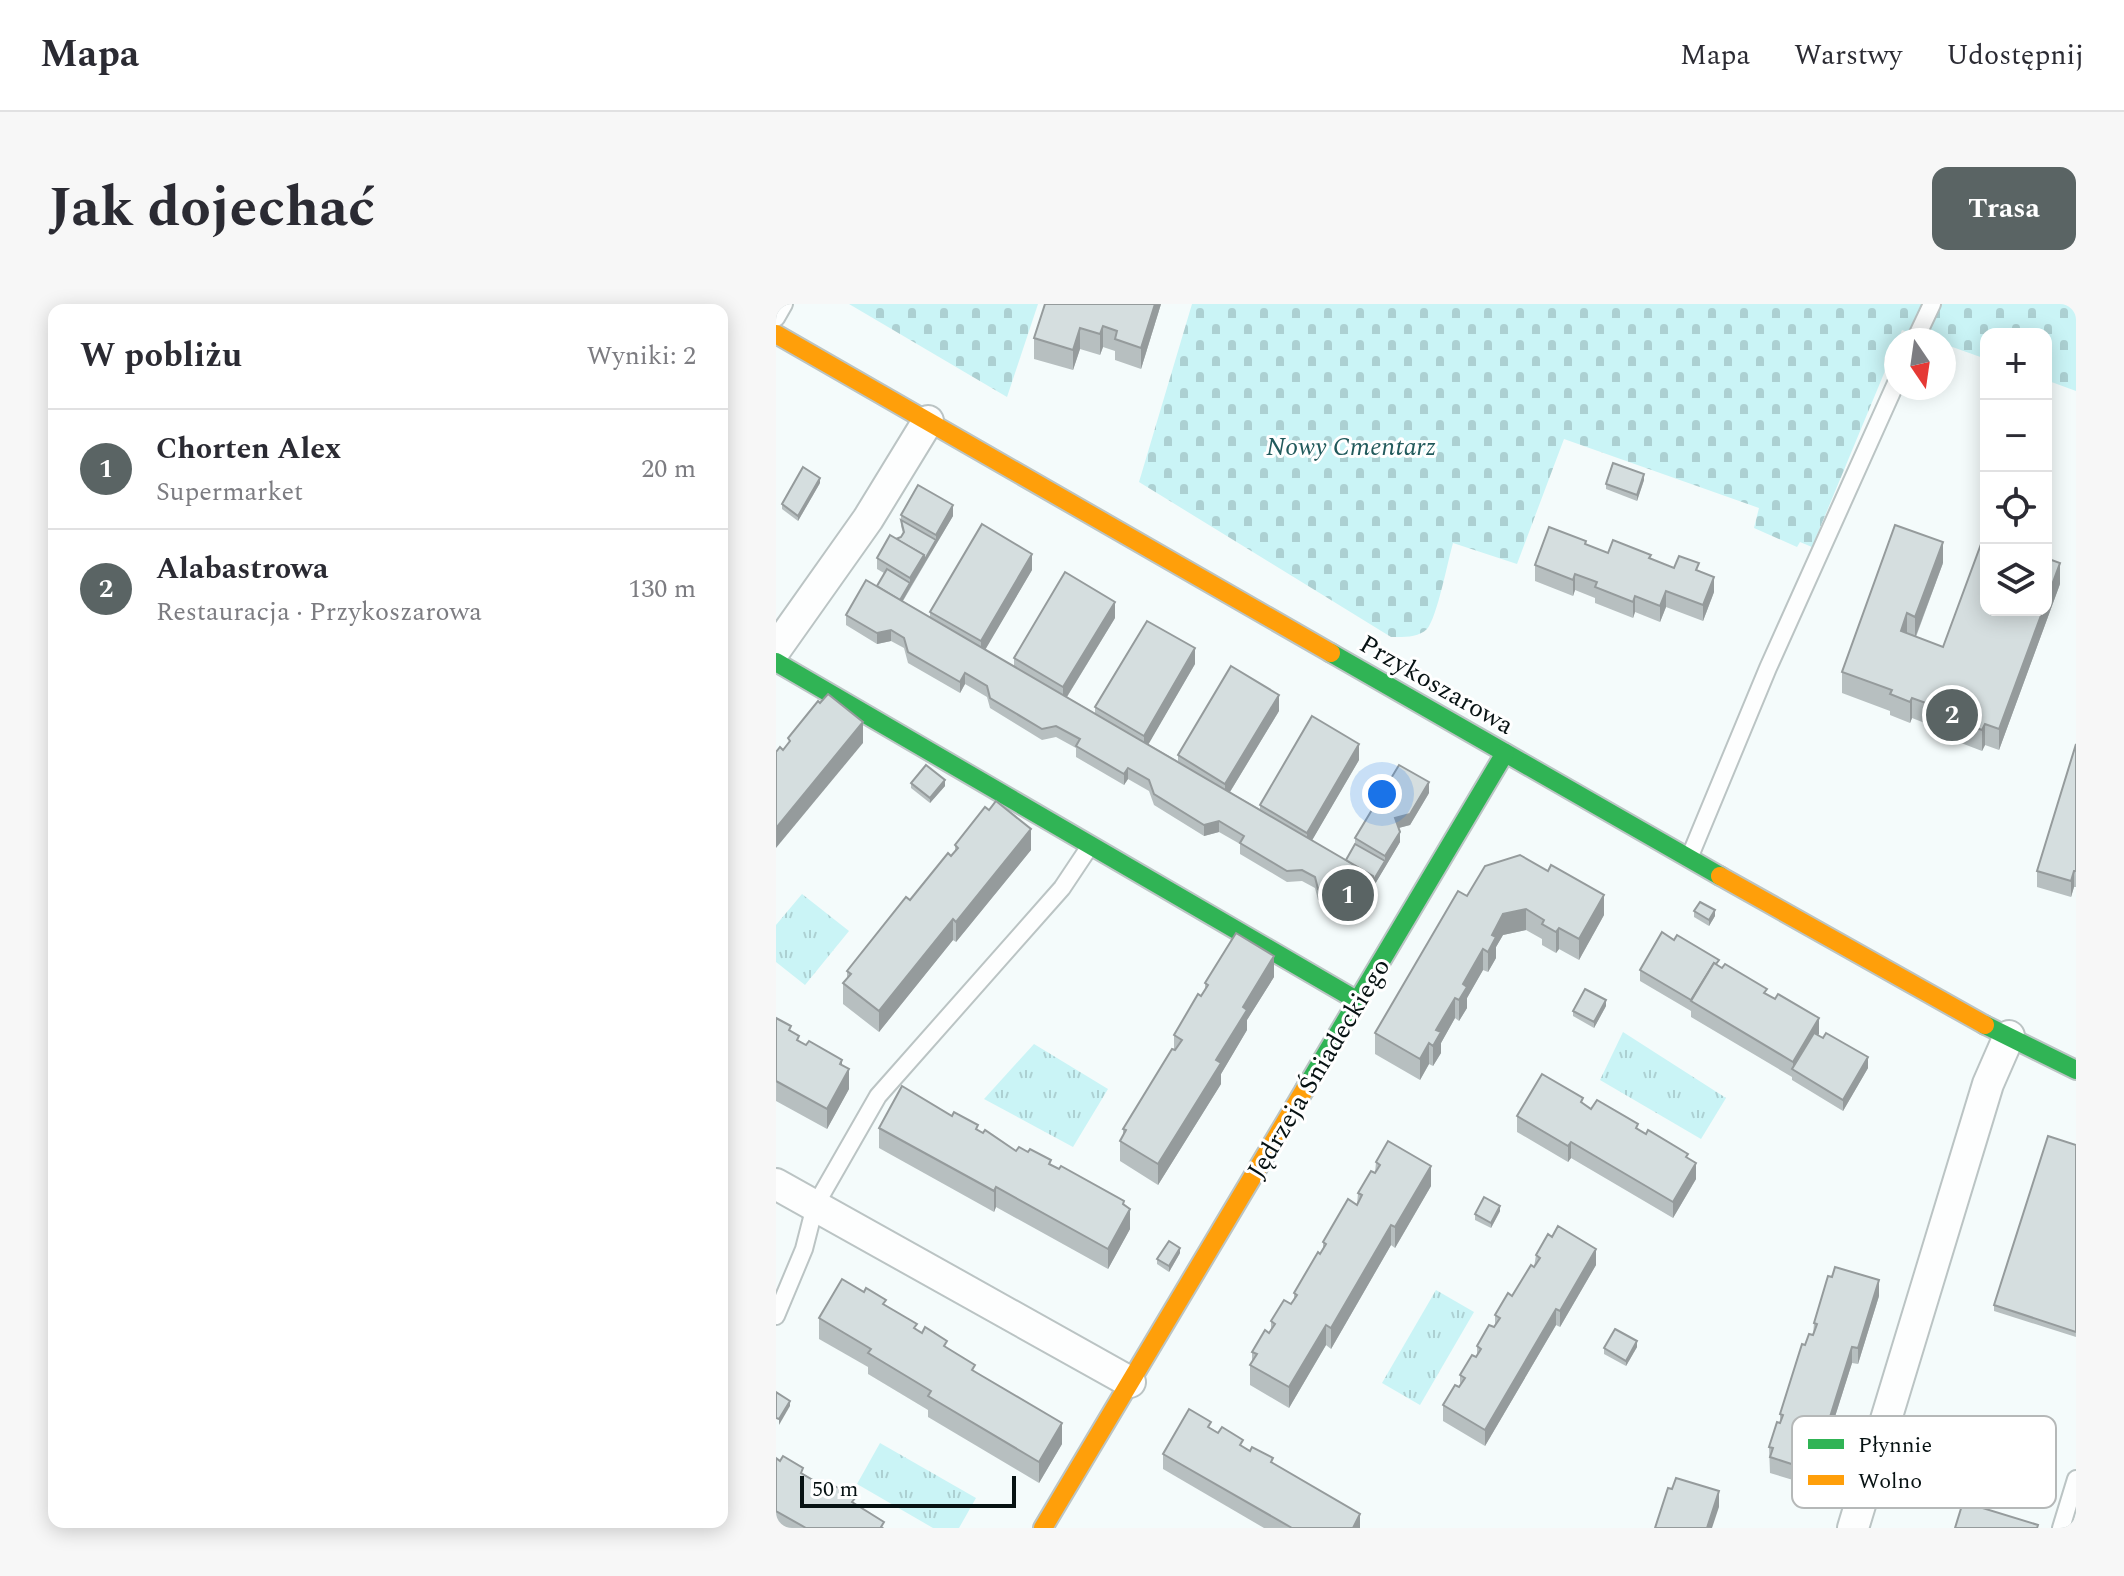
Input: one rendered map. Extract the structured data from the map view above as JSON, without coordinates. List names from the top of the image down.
{
  "streets": {
    "street": ["Przykoszarowa", "Jędrzeja Śniadeckiego"]
  },
  "crossings": [
    ["Przykoszarowa", "Jędrzeja Śniadeckiego"]
  ],
  "parks": ["Nowy Cmentarz"],
  "legend": ["Płynnie", "Wolno"],
  "scale_bar": "50 m",
  "north": "bottom",
  "page": {
    "header": "Mapa",
    "nav": ["Mapa", "Warstwy", "Udostępnij"],
    "title": "Jak dojechać",
    "buttons": "Trasa",
    "heading": ["W pobliżu", "Wyniki: 2"],
    "map_buttons": ["+", "−"],
    "list": [
      {
        "mark": "1",
        "name": "Chorten Alex",
        "note": "Supermarket",
        "value": "20 m"
      },
      {
        "mark": "2",
        "name": "Alabastrowa",
        "note": "Restauracja · Przykoszarowa",
        "value": "130 m"
      }
    ],
    "pins": ["2", "1"],
    "scale": "50 m"
  }
}
